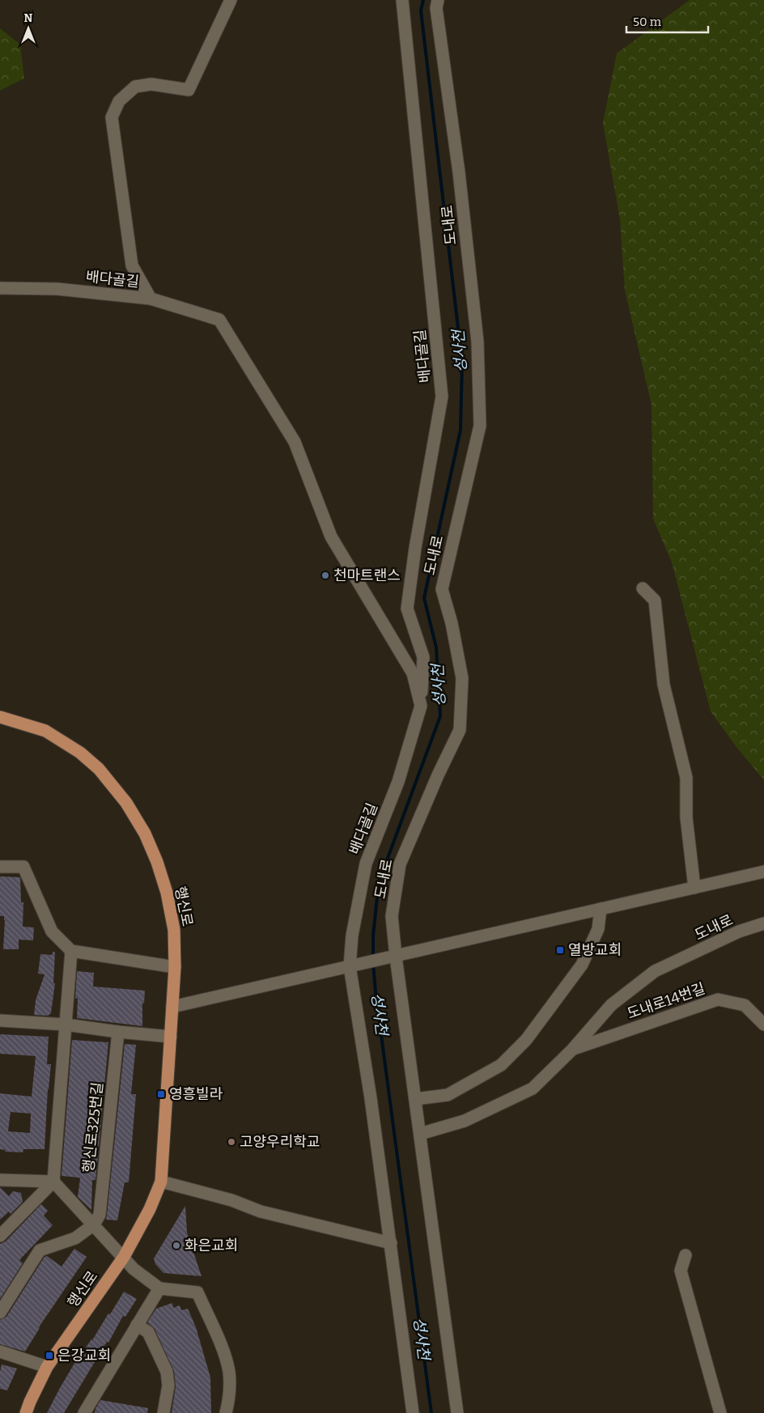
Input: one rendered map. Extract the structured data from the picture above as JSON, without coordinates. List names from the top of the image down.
{
  "streets": {
    "main road": ["행신로"],
    "street": [
      "도내로",
      "배다골길",
      "도내로14번길",
      "행신로325번길"
    ]
  },
  "crossings": [
    ["도내로", "도내로14번길"]
  ],
  "water": ["성사천"],
  "places": {
    "other": ["천마트랜스", "고양우리학교", "화은교회"],
    "transit": ["열방교회", "영흥빌라", "은강교회"]
  },
  "scale_bar": "50 m",
  "north": "top"
}
